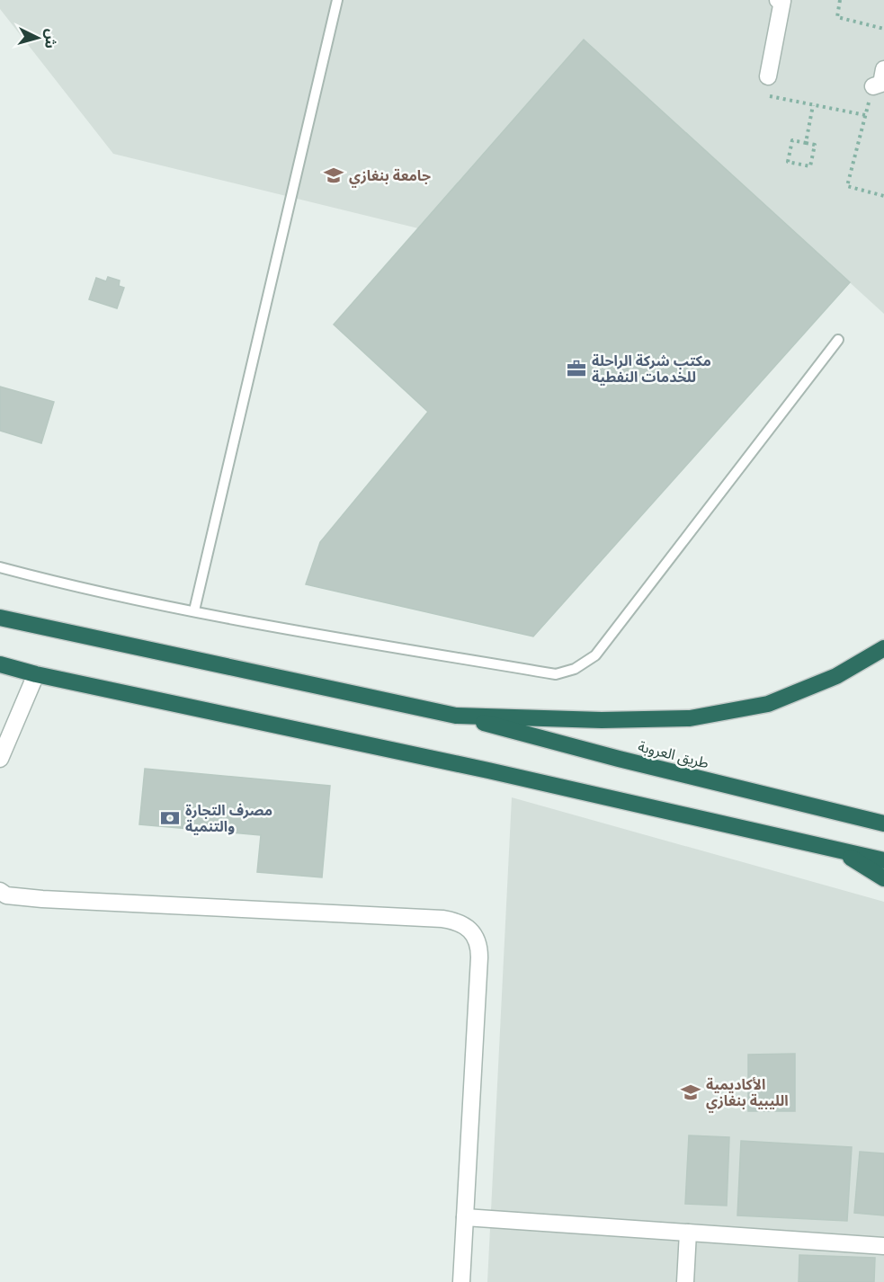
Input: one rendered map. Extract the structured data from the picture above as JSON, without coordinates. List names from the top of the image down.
{
  "streets": {
    "highway": ["طريق العروبة"]
  },
  "places": {
    "school or university": ["جامعة بنغازي", "الأكاديمية الليبية بنغازي"],
    "office": ["مكتب شركة الراحلة للخدمات النفطية"],
    "bank": ["مصرف التجارة والتنمية"]
  },
  "north": "right"
}
